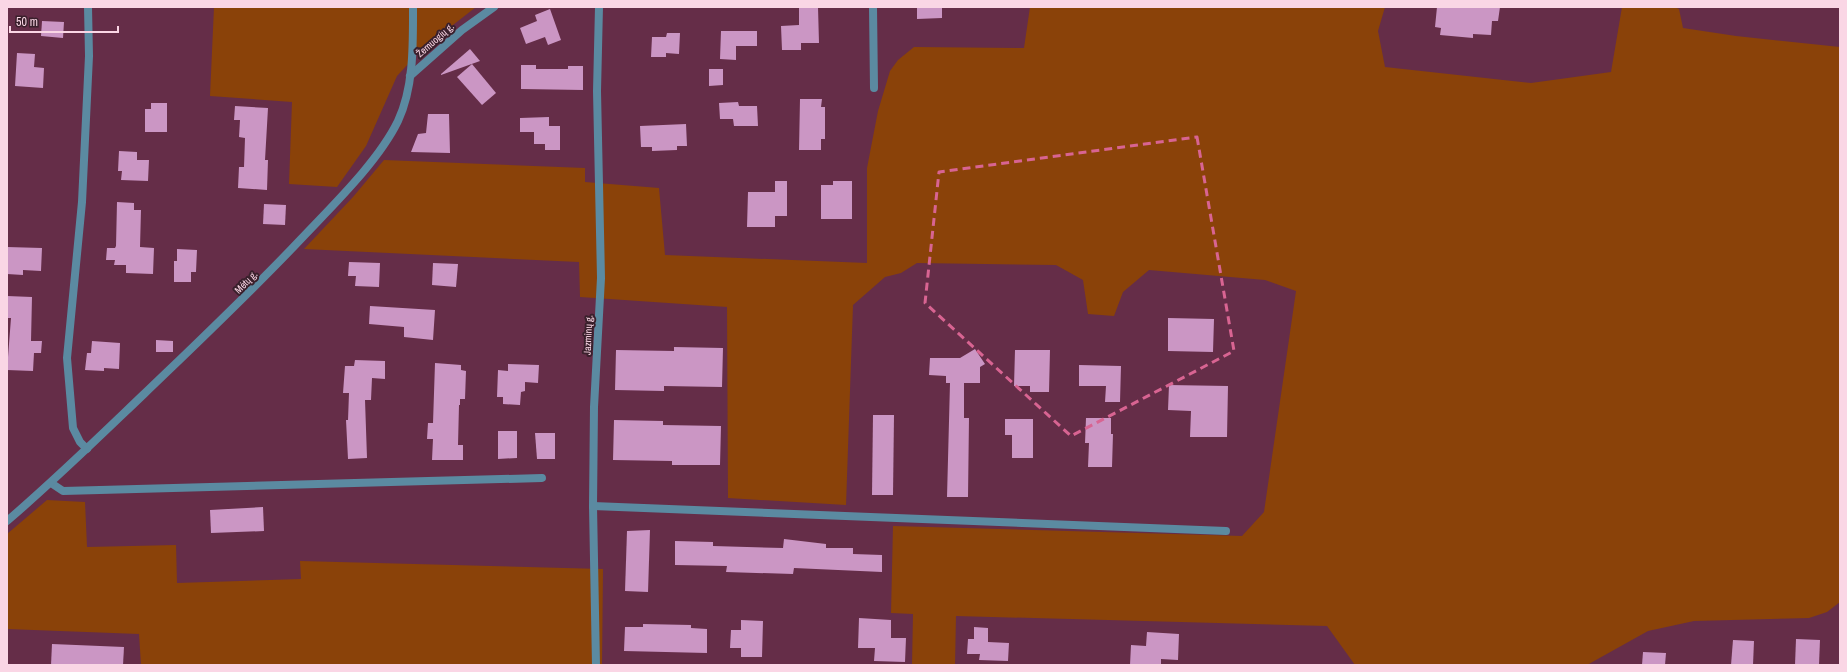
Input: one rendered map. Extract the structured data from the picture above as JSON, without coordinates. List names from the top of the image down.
{
  "streets": {
    "street": ["Žemuogių g.", "Mėtų g.", "Jazminų g."]
  },
  "crossings": [
    ["Žemuogių g.", "Mėtų g."]
  ],
  "scale_bar": "50 m"
}
